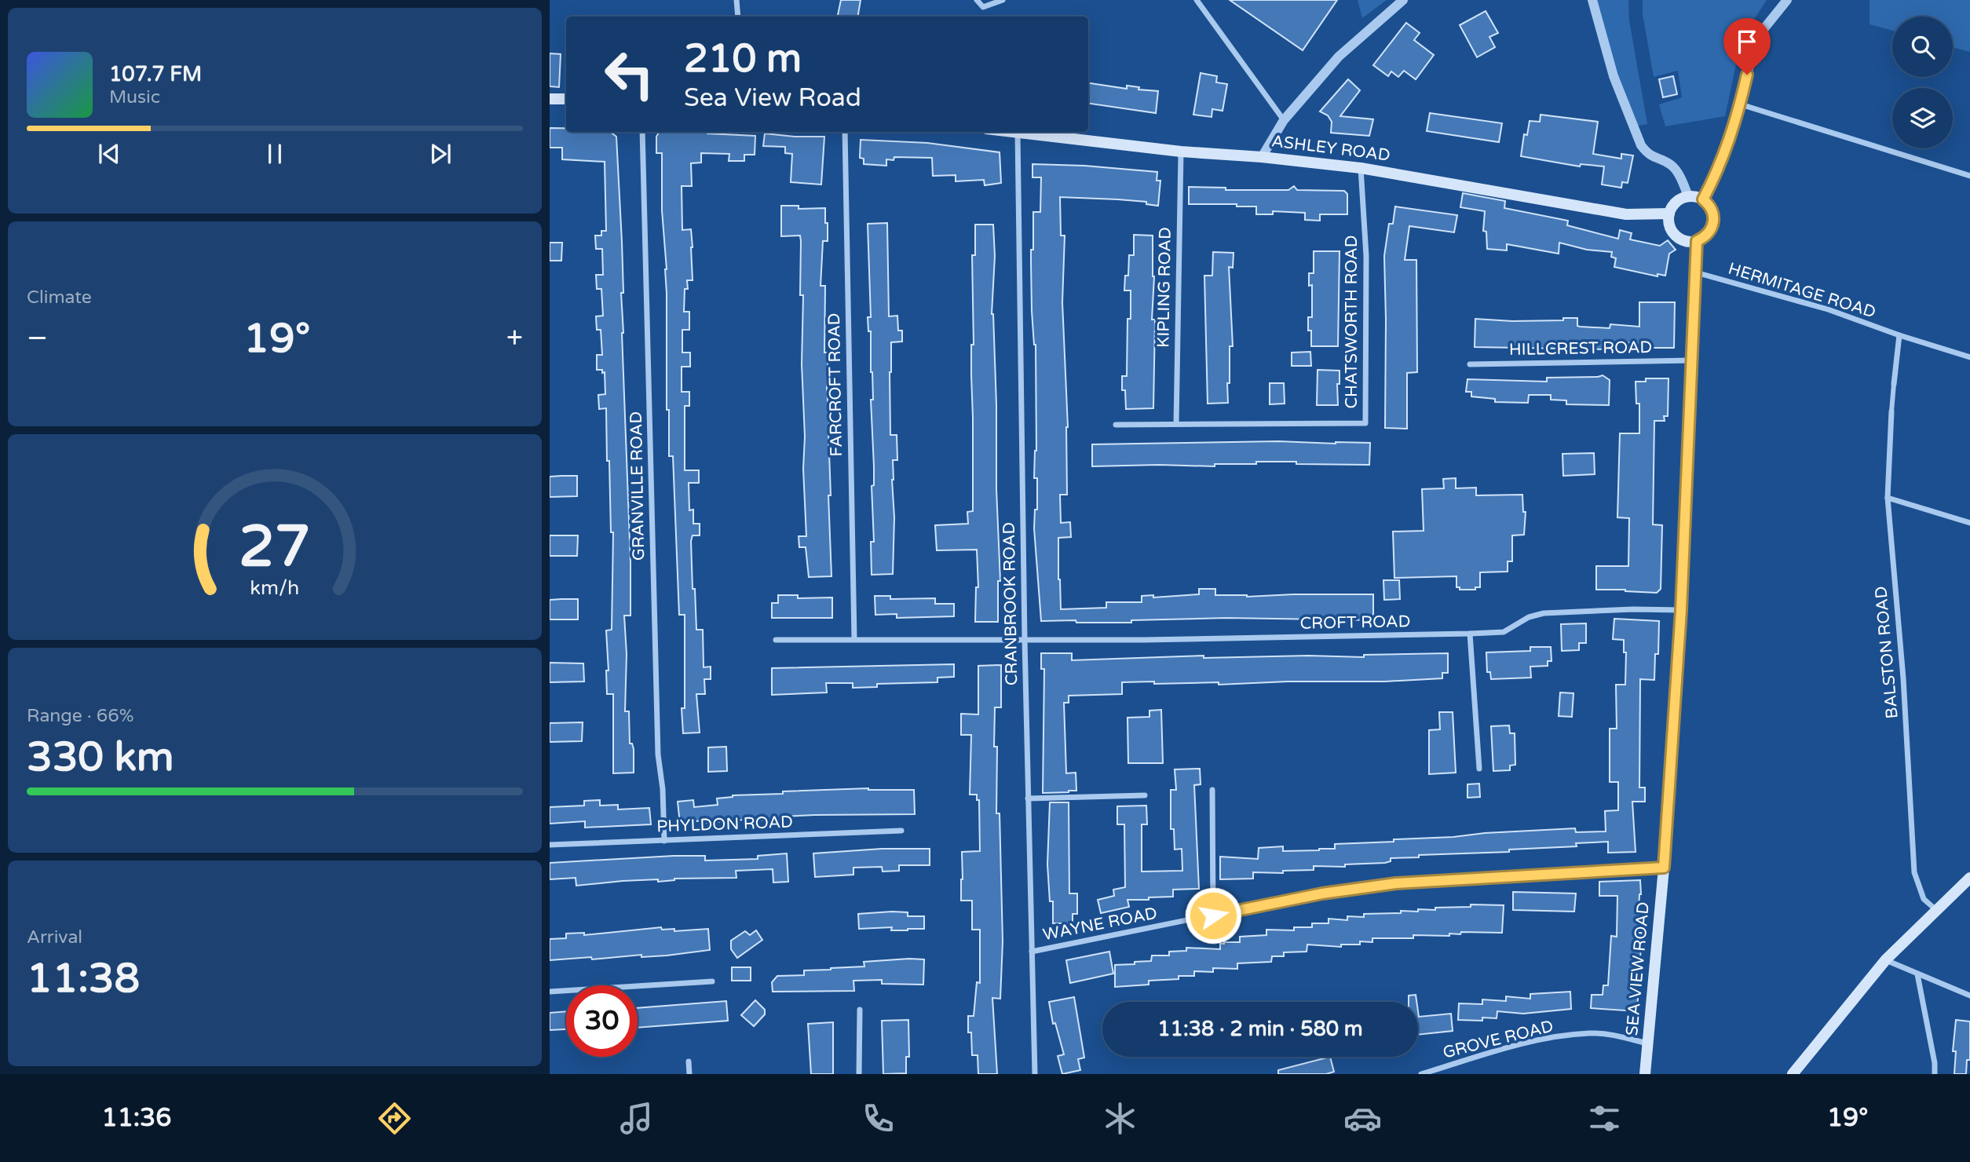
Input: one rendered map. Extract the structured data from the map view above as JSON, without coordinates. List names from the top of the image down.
{
  "streets": {
    "main road": ["ASHLEY ROAD", "SEA VIEW ROAD"],
    "street": [
      "KIPLING ROAD",
      "HERMITAGE ROAD",
      "CHATSWORTH ROAD",
      "HILLCREST ROAD",
      "FARCROFT ROAD",
      "GRANVILLE ROAD",
      "CRANBROOK ROAD",
      "CROFT ROAD",
      "BALSTON ROAD",
      "PHYLDON ROAD",
      "WAYNE ROAD",
      "GROVE ROAD"
    ]
  },
  "crossings": [
    ["ASHLEY ROAD", "KIPLING ROAD"],
    ["ASHLEY ROAD", "CHATSWORTH ROAD"],
    ["ASHLEY ROAD", "CRANBROOK ROAD"],
    ["ASHLEY ROAD", "SEA VIEW ROAD"],
    ["KIPLING ROAD", "CHATSWORTH ROAD"],
    ["HERMITAGE ROAD", "SEA VIEW ROAD"],
    ["HILLCREST ROAD", "SEA VIEW ROAD"],
    ["GRANVILLE ROAD", "PHYLDON ROAD"],
    ["CRANBROOK ROAD", "CROFT ROAD"],
    ["CRANBROOK ROAD", "WAYNE ROAD"],
    ["CROFT ROAD", "SEA VIEW ROAD"],
    ["WAYNE ROAD", "SEA VIEW ROAD"],
    ["SEA VIEW ROAD", "GROVE ROAD"]
  ],
  "page": {
    "turn": ["210 m", "Sea View Road"],
    "song": ["107.7 FM", "Music"],
    "tile": [
      "Climate",
      ["Range · 66%", "330 km"],
      ["Arrival", "11:38"]
    ],
    "heat": ["−", "19°", "+"],
    "limit": "30",
    "trip": "11:38 · 2 min · 580 m",
    "tabs": ["11:36", "19°"],
    "gauge": ["27", "km/h"]
  }
}
